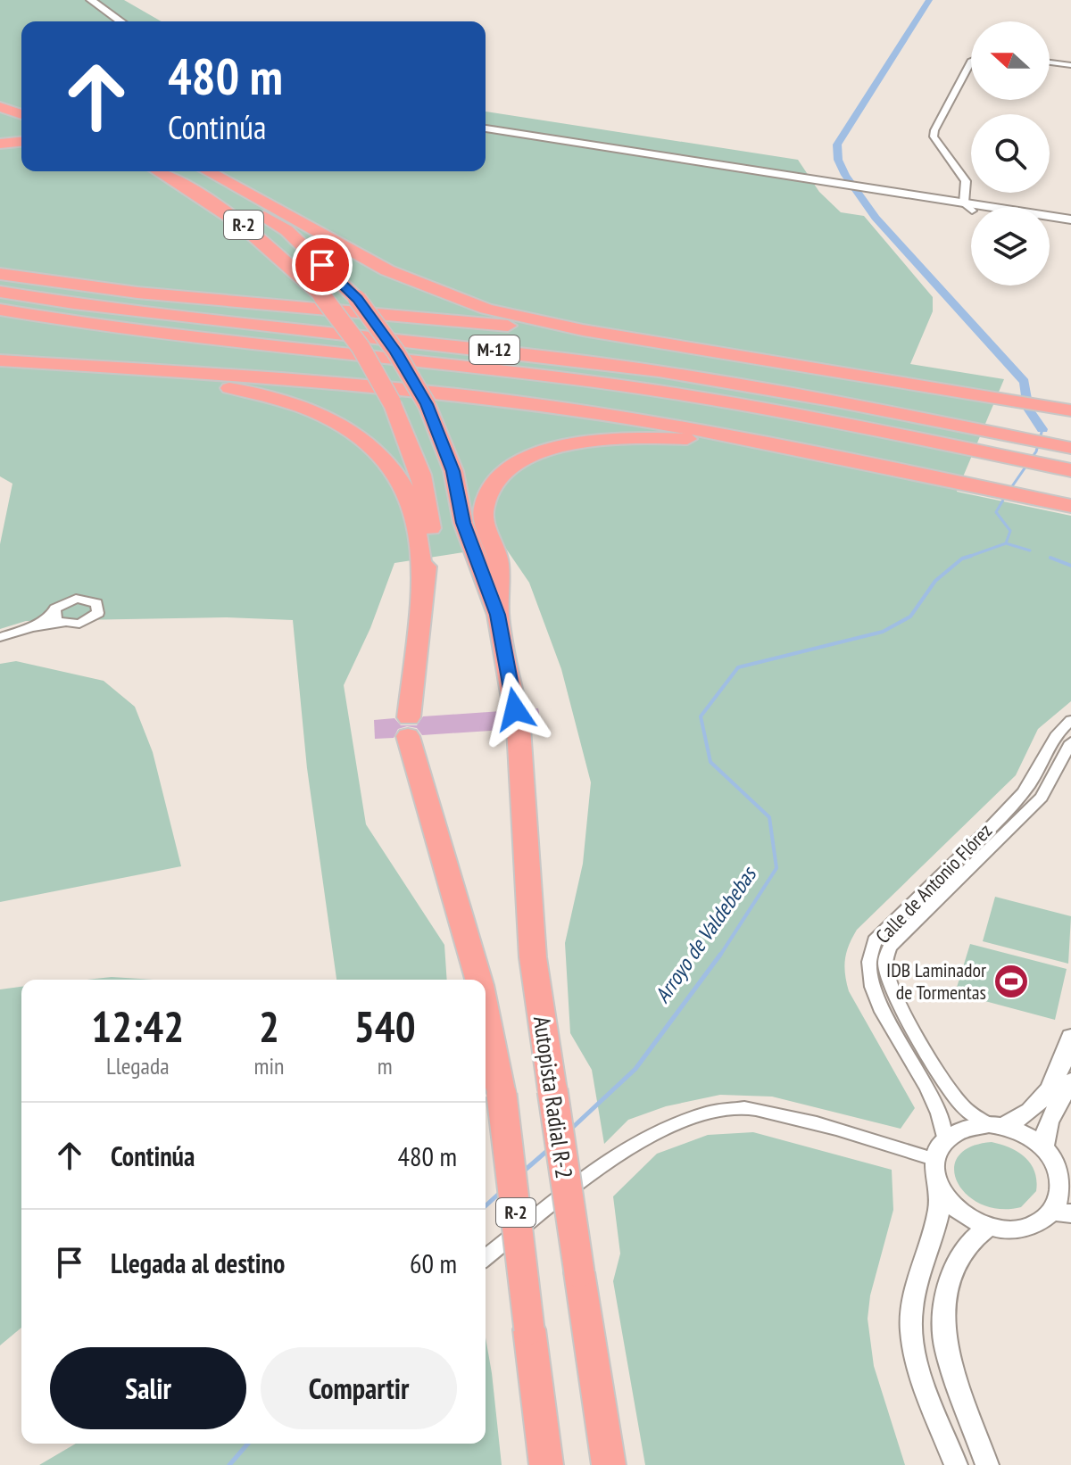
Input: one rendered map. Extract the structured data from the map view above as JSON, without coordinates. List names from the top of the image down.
{
  "streets": {
    "highway": ["R-2", "M-12", "Autopista Radial R-2"],
    "street": ["Calle de Antonio Flórez"]
  },
  "water": ["Arroyo de Valdebebas"],
  "places": {
    "sports": ["IDB Laminador de Tormentas"]
  },
  "north": "left",
  "page": {
    "turn": ["480 m", "Continúa"],
    "eta": [
      "12:42",
      "Llegada",
      "2",
      "min",
      "540",
      "m"
    ],
    "list": [
      {
        "name": "Continúa",
        "value": "480 m"
      },
      {
        "name": "Llegada al destino",
        "value": "60 m"
      }
    ],
    "buttons": ["Salir", "Compartir"]
  }
}
